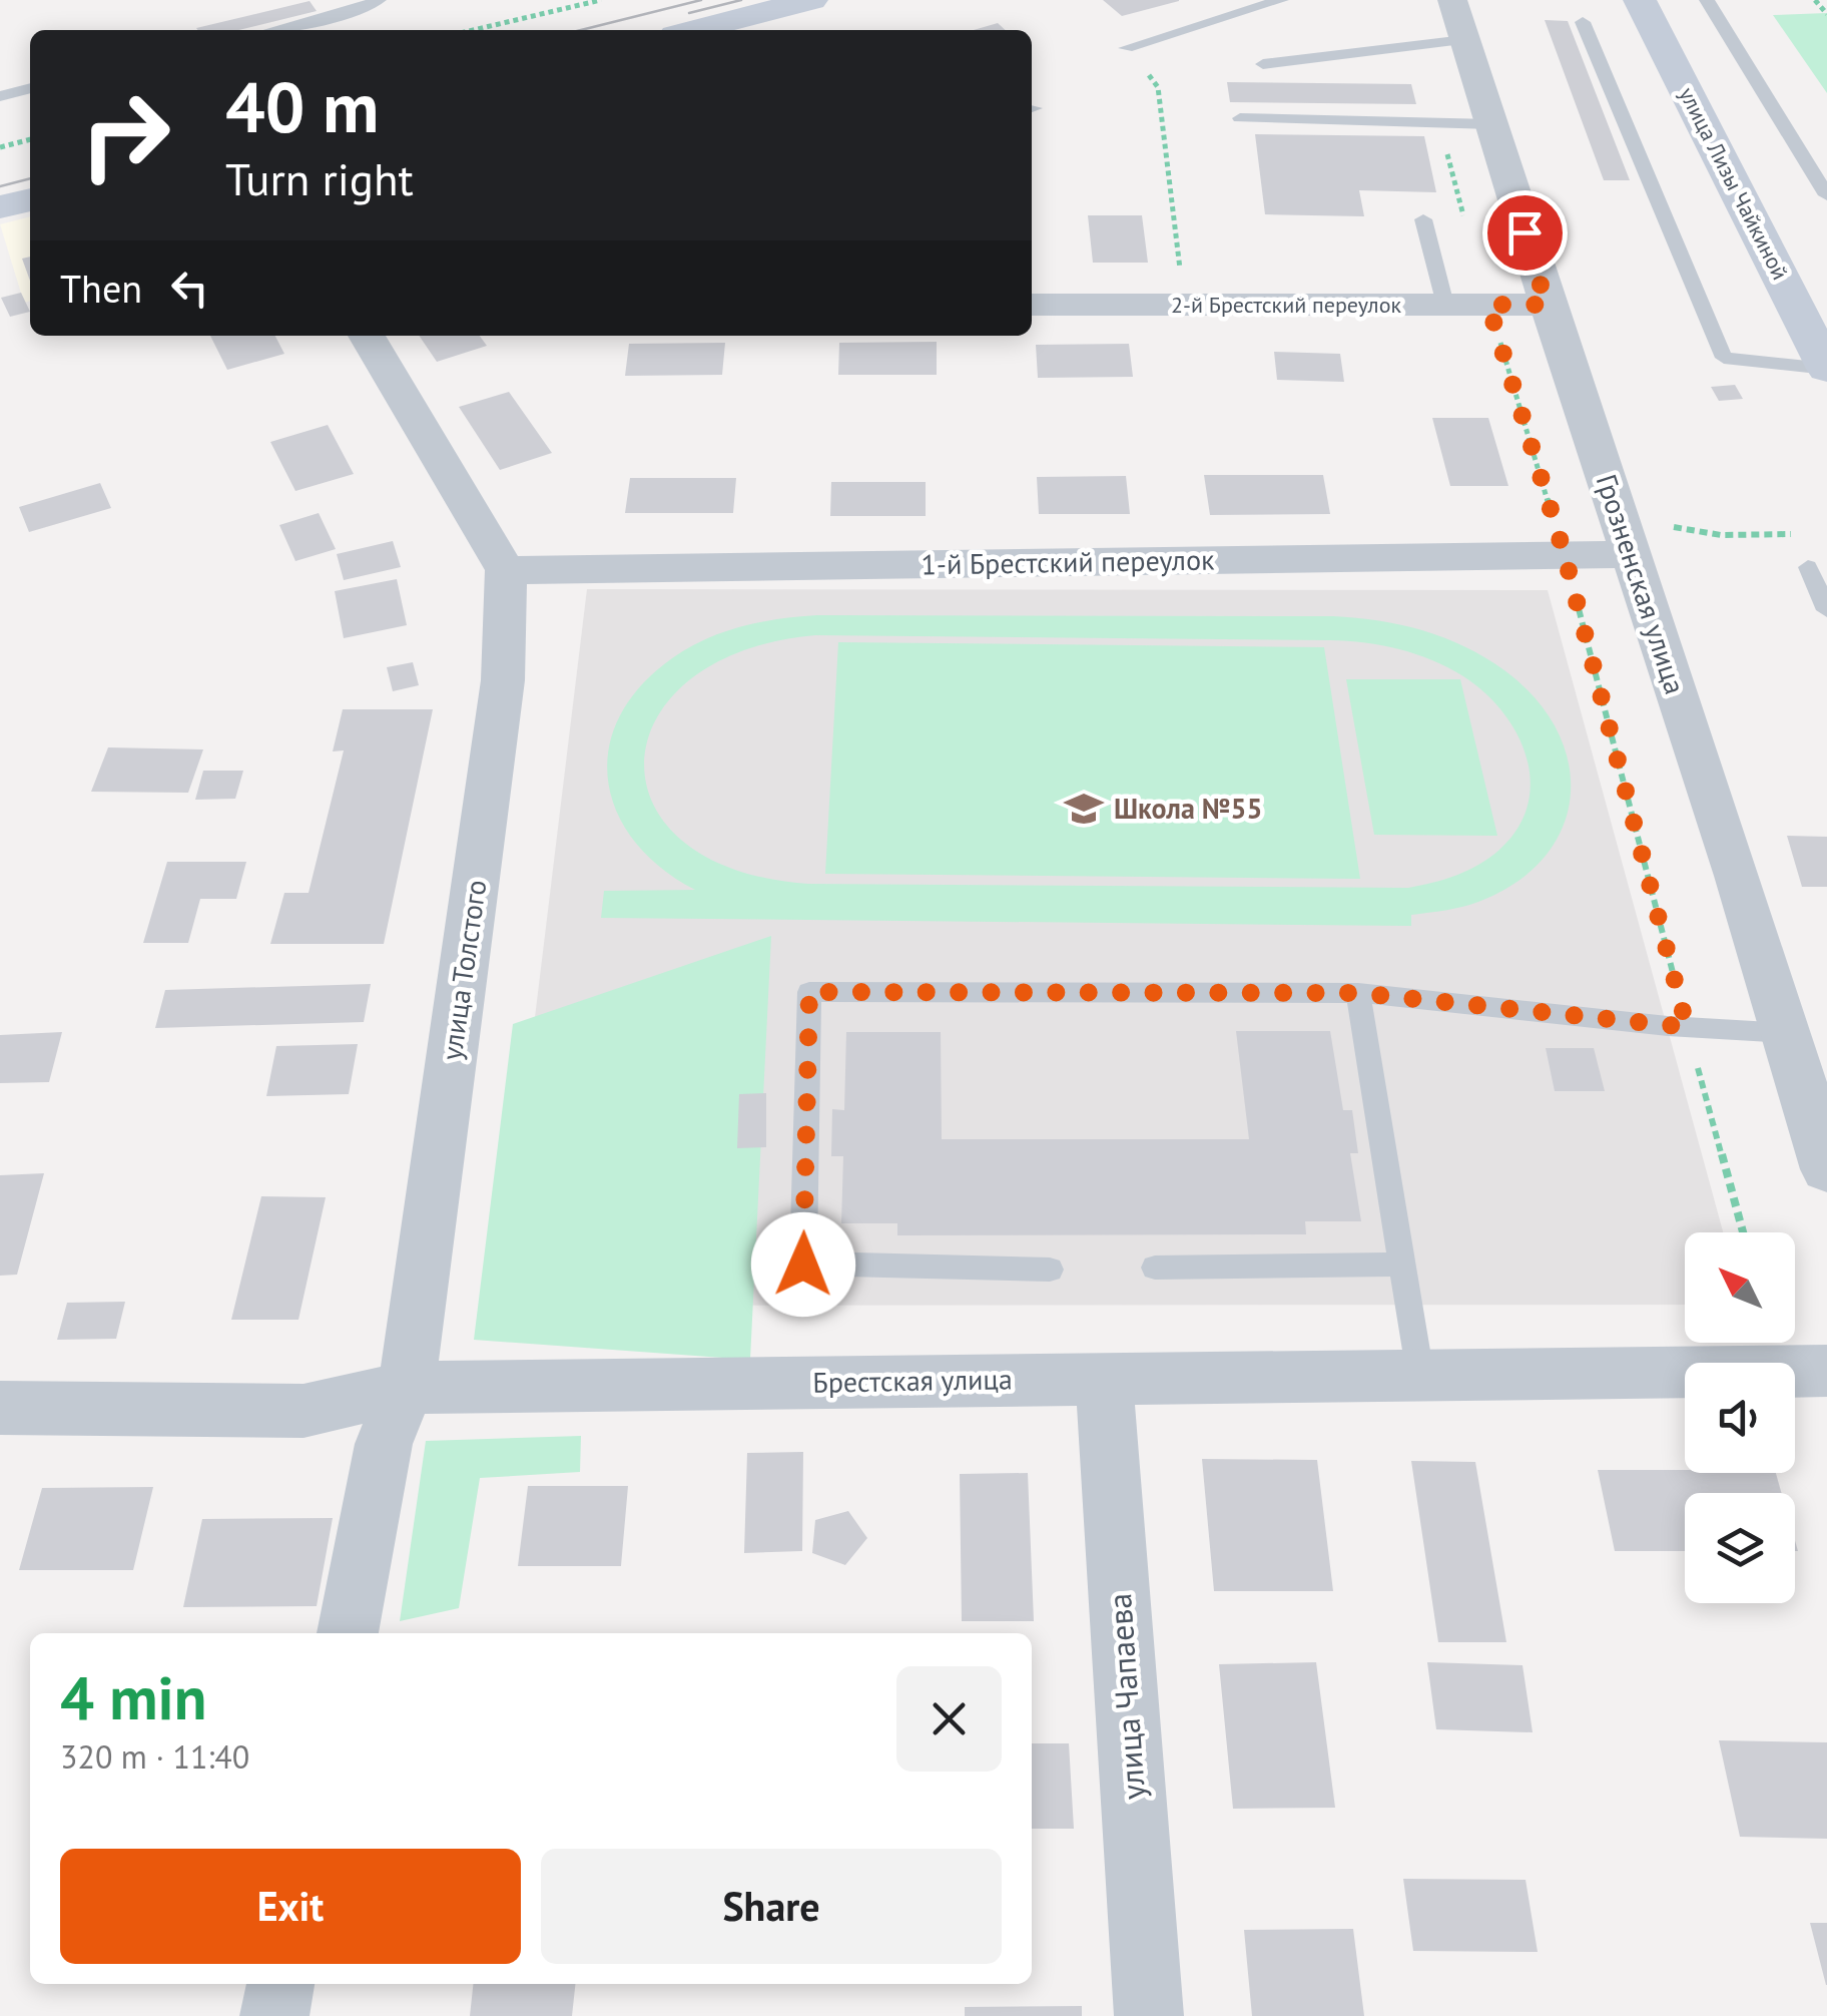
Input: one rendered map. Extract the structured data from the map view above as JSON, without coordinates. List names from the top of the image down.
{
  "streets": {
    "street": [
      "улица Лизы Чайкиной",
      "2-й Брестский переулок",
      "1-й Брестский переулок",
      "Грозненская улица",
      "улица Толстого",
      "Брестская улица",
      "улица Чапаева"
    ]
  },
  "crossings": [
    ["2-й Брестский переулок", "Грозненская улица"],
    ["1-й Брестский переулок", "Грозненская улица"],
    ["1-й Брестский переулок", "улица Толстого"],
    ["улица Толстого", "Брестская улица"],
    ["Брестская улица", "улица Чапаева"]
  ],
  "places": {
    "school or university": ["Школа №55"]
  },
  "north": "top left",
  "page": {
    "turn": ["40 m", "Turn right"],
    "then": "Then",
    "heading": ["4 min", "320 m · 11:40"],
    "buttons": ["Exit", "Share"]
  }
}
